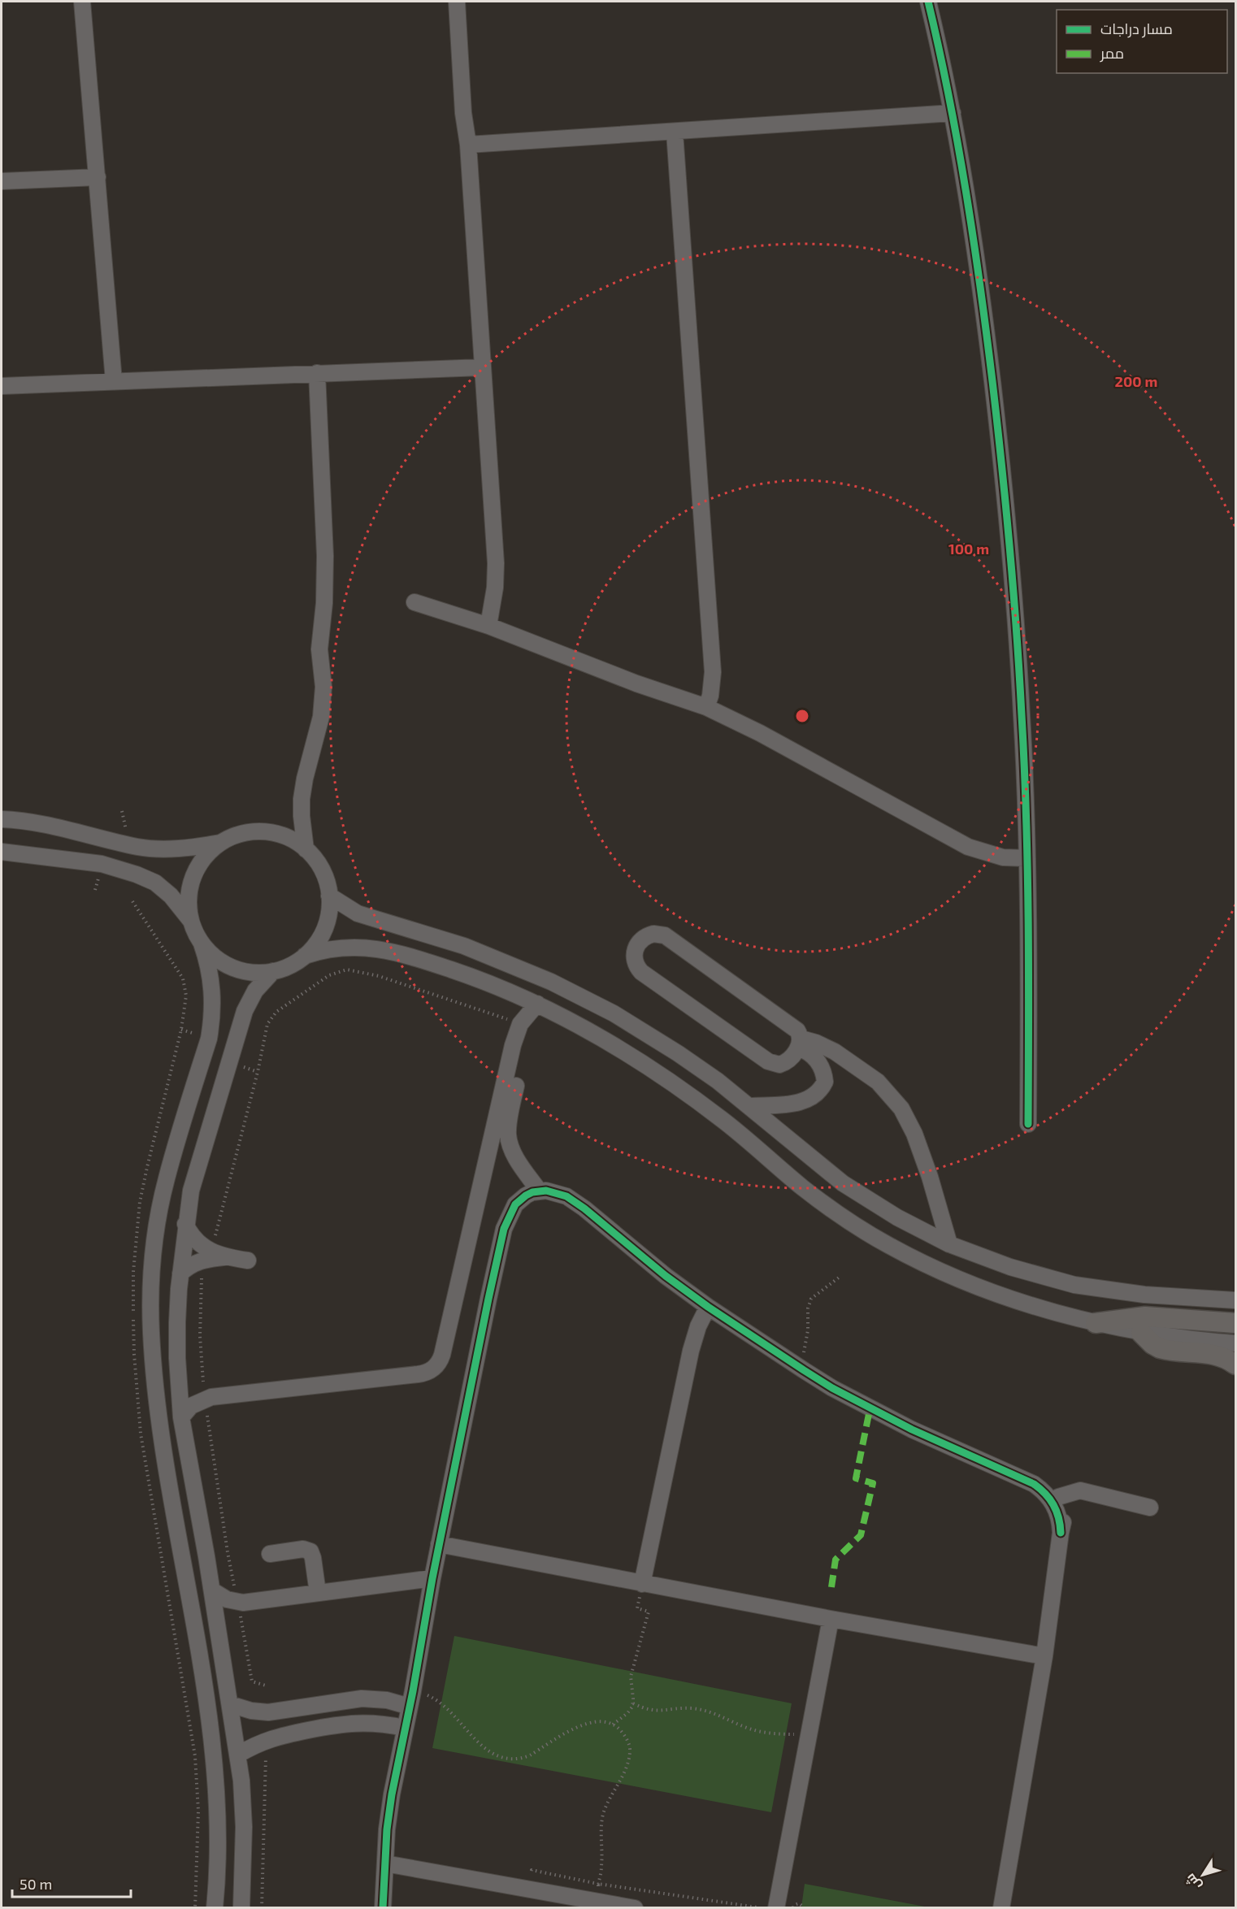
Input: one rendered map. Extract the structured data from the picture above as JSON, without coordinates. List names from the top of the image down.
{
  "legend": ["مسار دراجات", "ممر"],
  "scale_bar": "50 m",
  "north": "bottom left",
  "rings": ["200 m", "100 m"]
}
